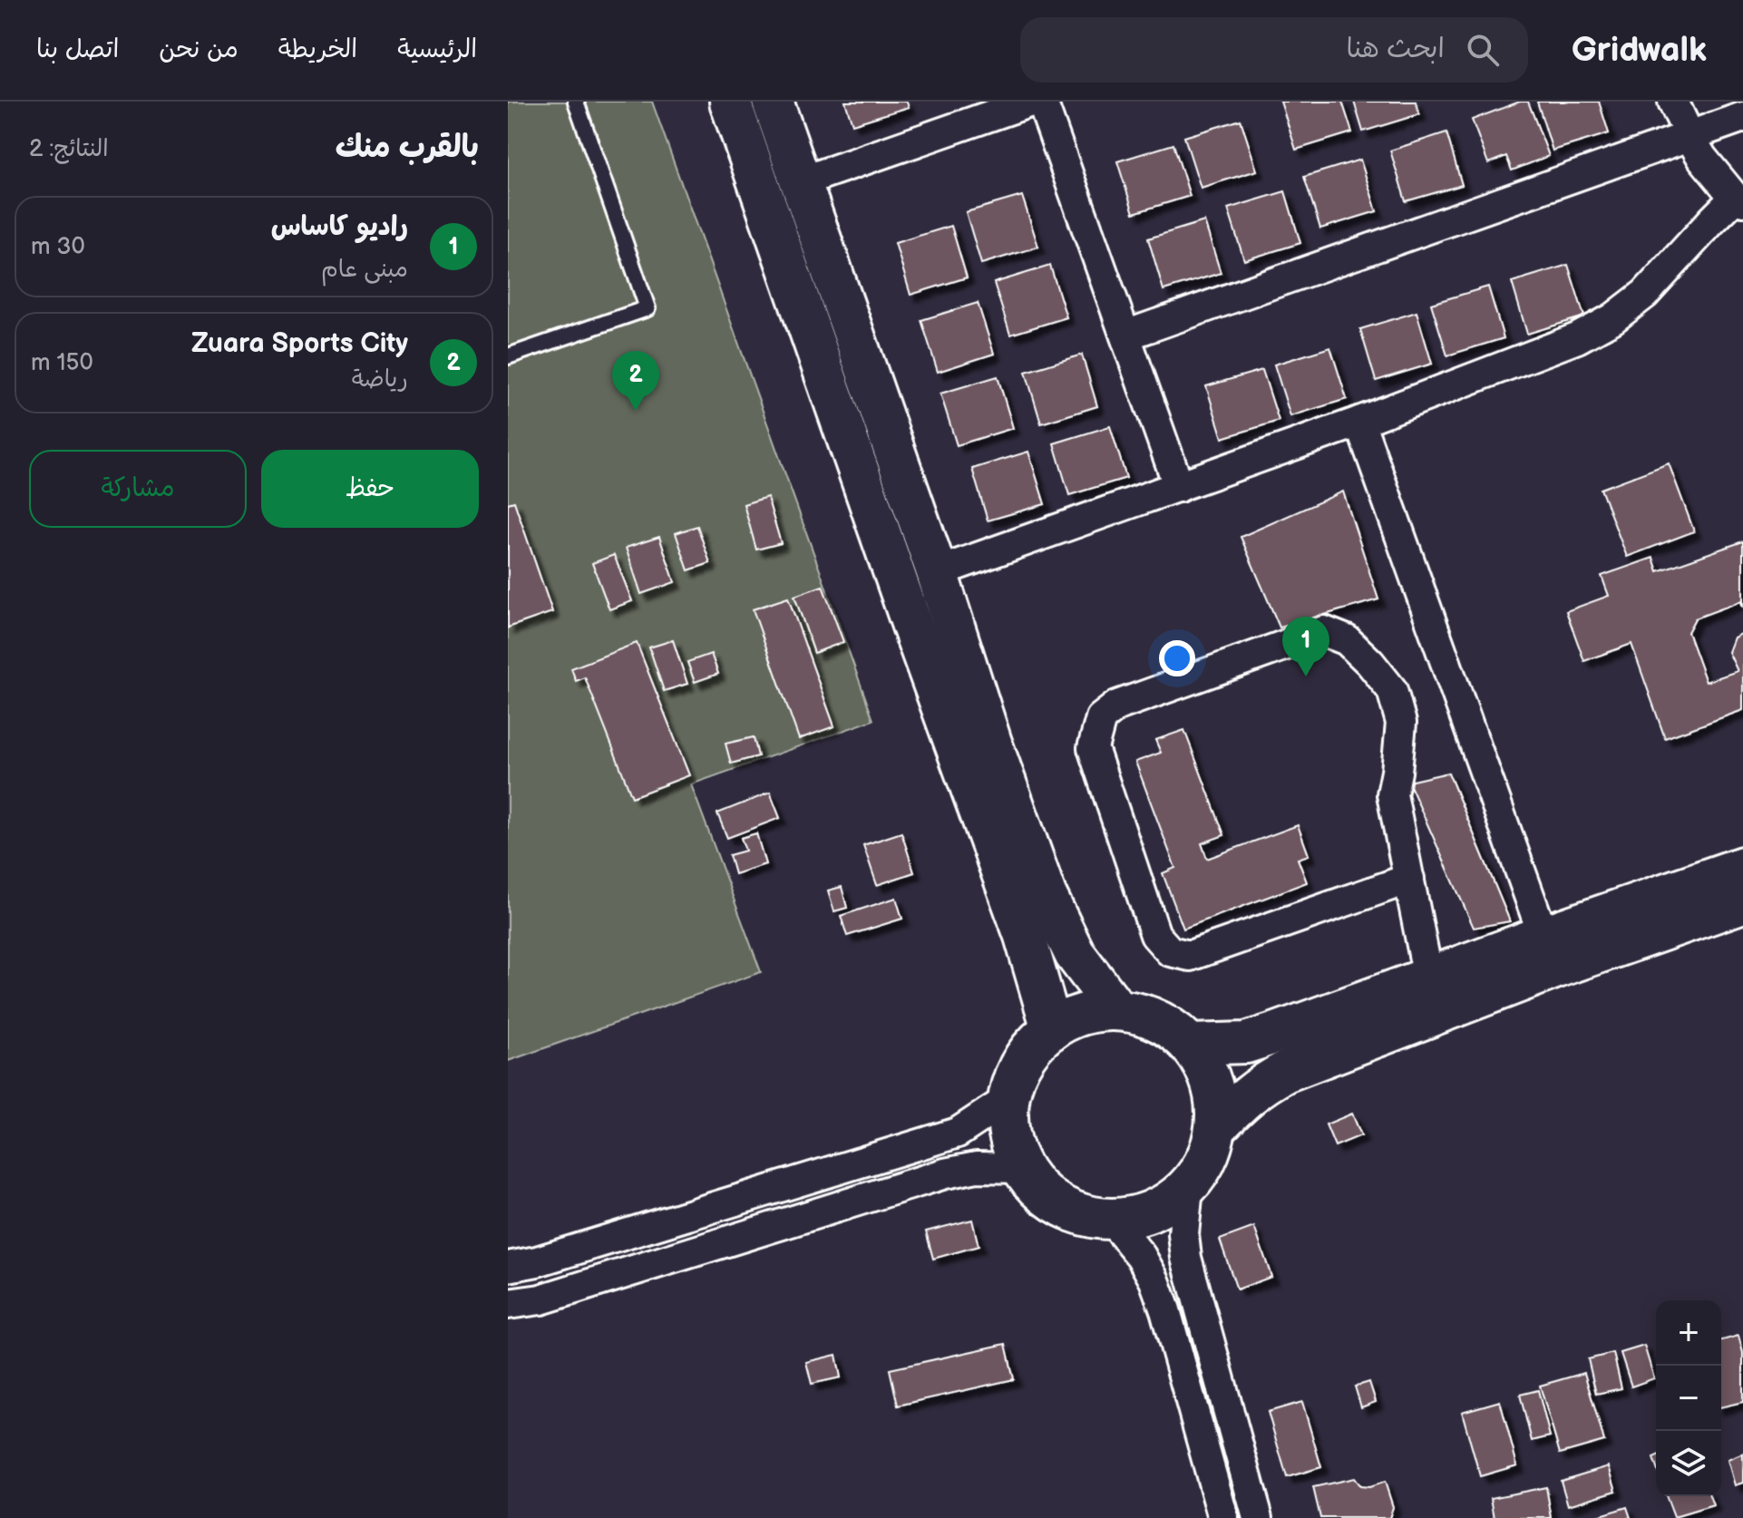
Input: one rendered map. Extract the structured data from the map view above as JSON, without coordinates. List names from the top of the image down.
{
  "page": {
    "header": "Gridwalk",
    "search": "ابحث هنا",
    "nav": [
      "الرئيسية",
      "الخريطة",
      "من نحن",
      "اتصل بنا"
    ],
    "heading": ["بالقرب منك", "النتائج: 2"],
    "list": [
      {
        "mark": "1",
        "name": "راديو كاساس",
        "note": "مبنى عام",
        "value": "30 m"
      },
      {
        "mark": "2",
        "name": "Zuara Sports City",
        "note": "رياضة",
        "value": "150 m"
      }
    ],
    "pins": ["2", "1"],
    "buttons": ["حفظ", "مشاركة"],
    "map_buttons": ["+", "−"]
  }
}
